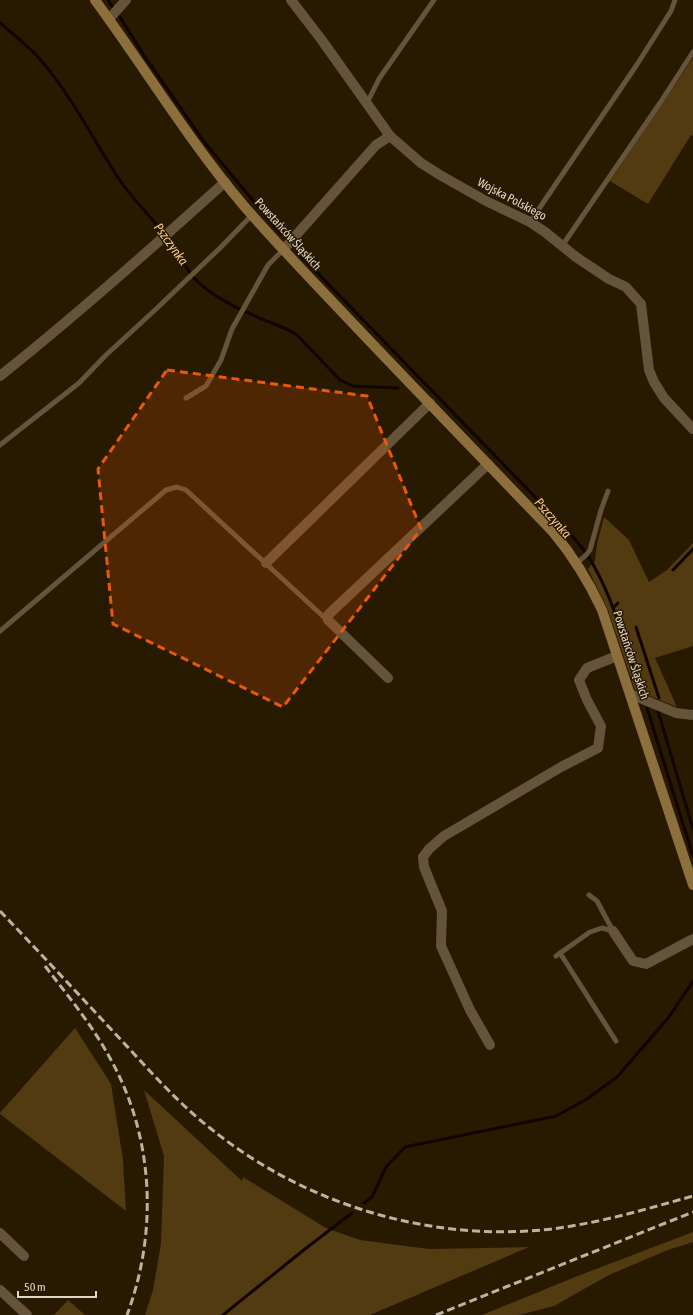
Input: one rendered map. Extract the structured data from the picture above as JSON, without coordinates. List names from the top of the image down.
{
  "streets": {
    "street": ["Wojska Polskiego", "Powstańców Śląskich"]
  },
  "water": ["Pszczynka"],
  "scale_bar": "50 m"
}
